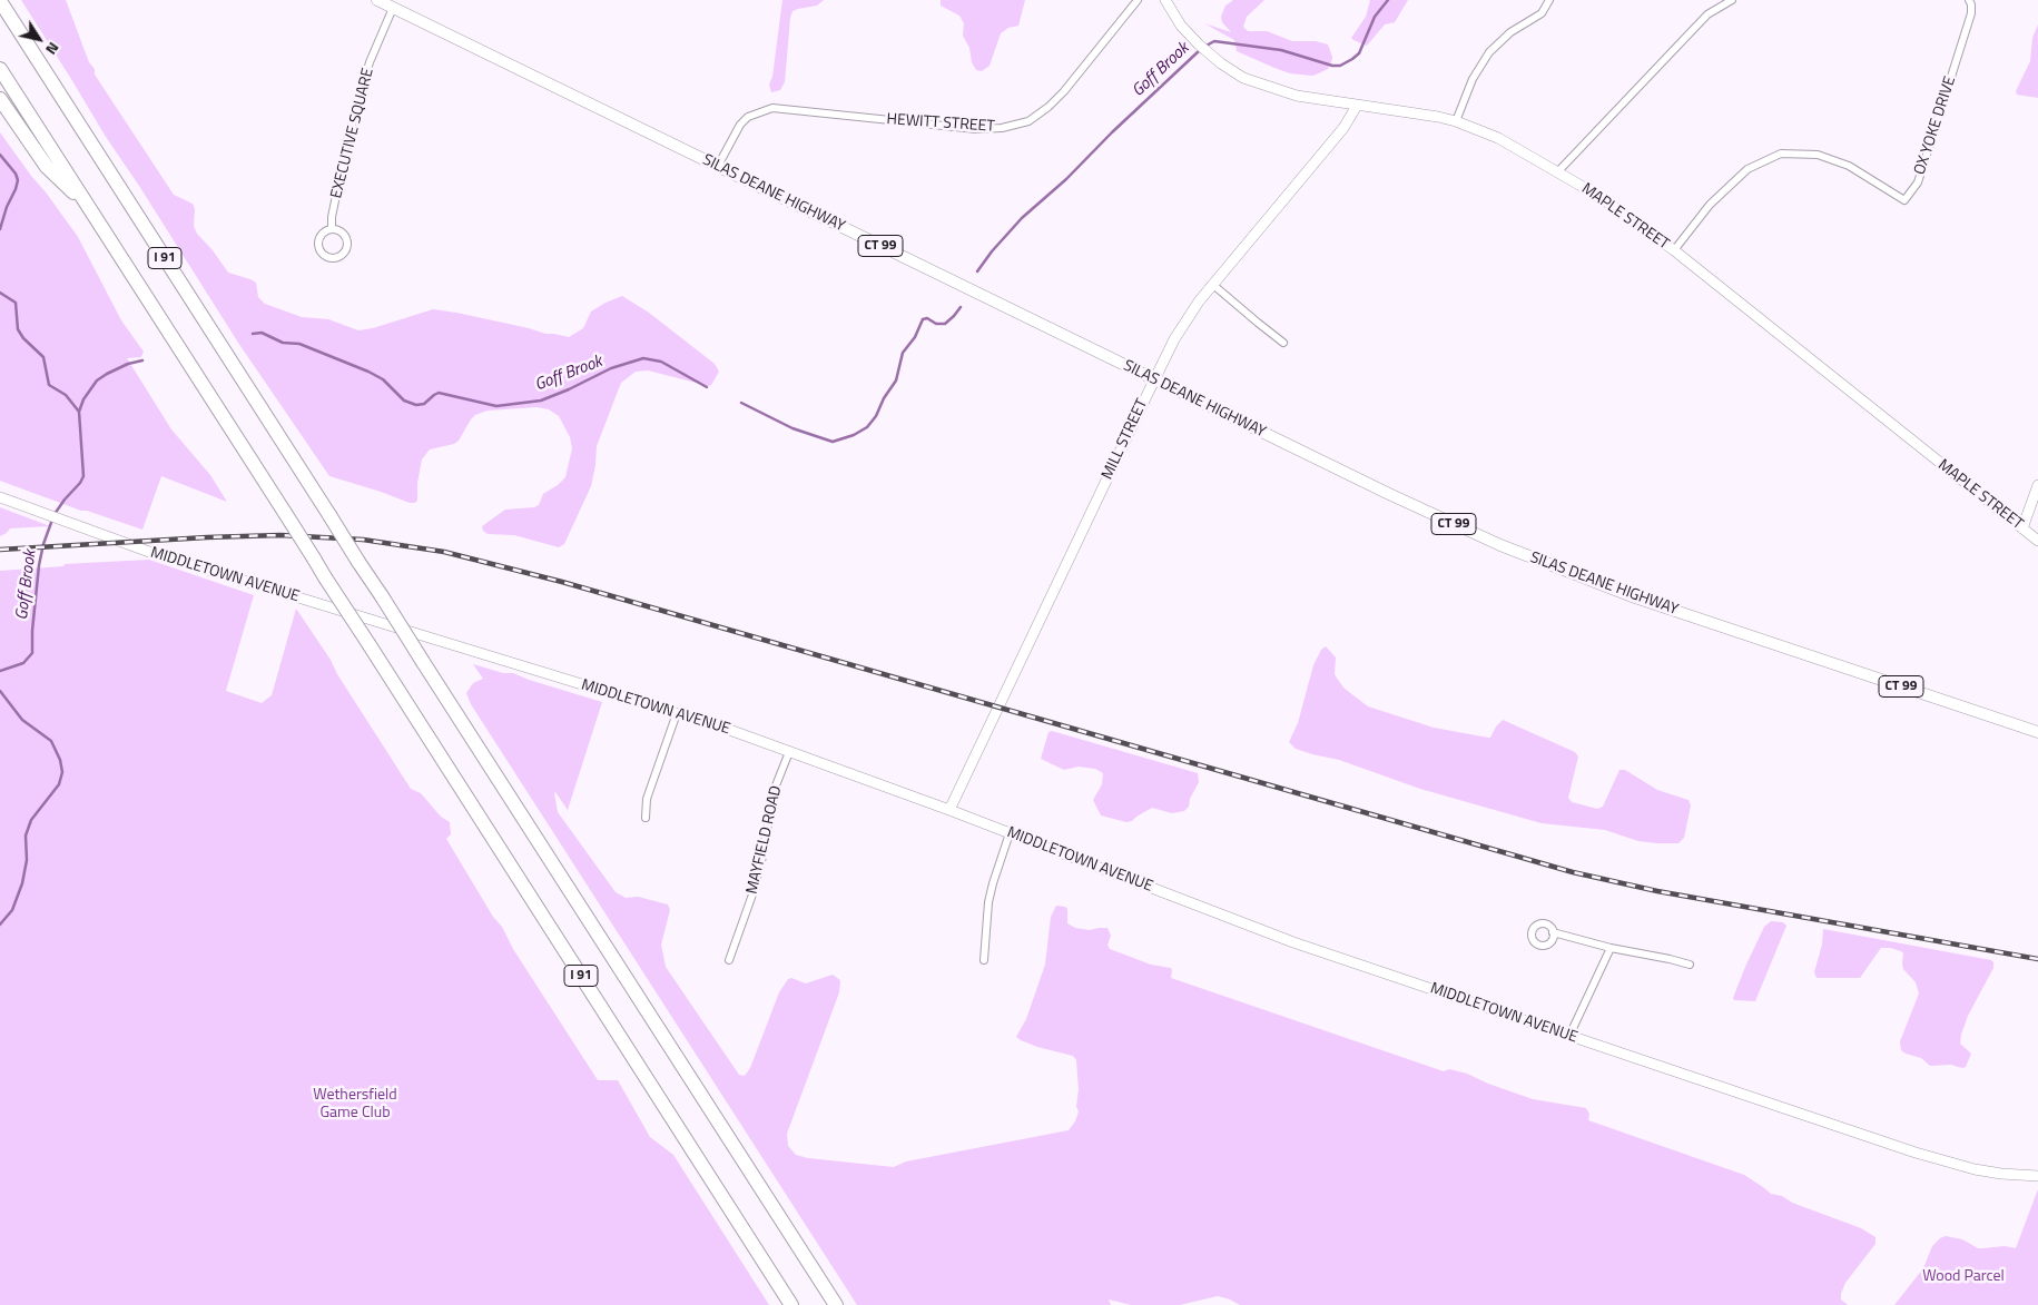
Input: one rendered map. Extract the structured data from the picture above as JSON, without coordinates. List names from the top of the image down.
{
  "streets": {
    "highway": ["I 91"],
    "main road": ["SILAS DEANE HIGHWAY", "CT 99"],
    "street": [
      "HEWITT STREET",
      "OX YOKE DRIVE",
      "EXECUTIVE SQUARE",
      "MAPLE STREET",
      "MILL STREET",
      "MIDDLETOWN AVENUE",
      "MAYFIELD ROAD"
    ]
  },
  "crossings": [
    ["HEWITT STREET", "SILAS DEANE HIGHWAY"],
    ["OX YOKE DRIVE", "MAPLE STREET"],
    ["EXECUTIVE SQUARE", "SILAS DEANE HIGHWAY"],
    ["SILAS DEANE HIGHWAY", "MILL STREET"],
    ["MAPLE STREET", "MILL STREET"],
    ["MILL STREET", "MIDDLETOWN AVENUE"],
    ["MIDDLETOWN AVENUE", "MAYFIELD ROAD"]
  ],
  "water": ["Goff Brook"],
  "parks": ["Wethersfield Game Club", "Wood Parcel"],
  "north": "bottom right"
}
